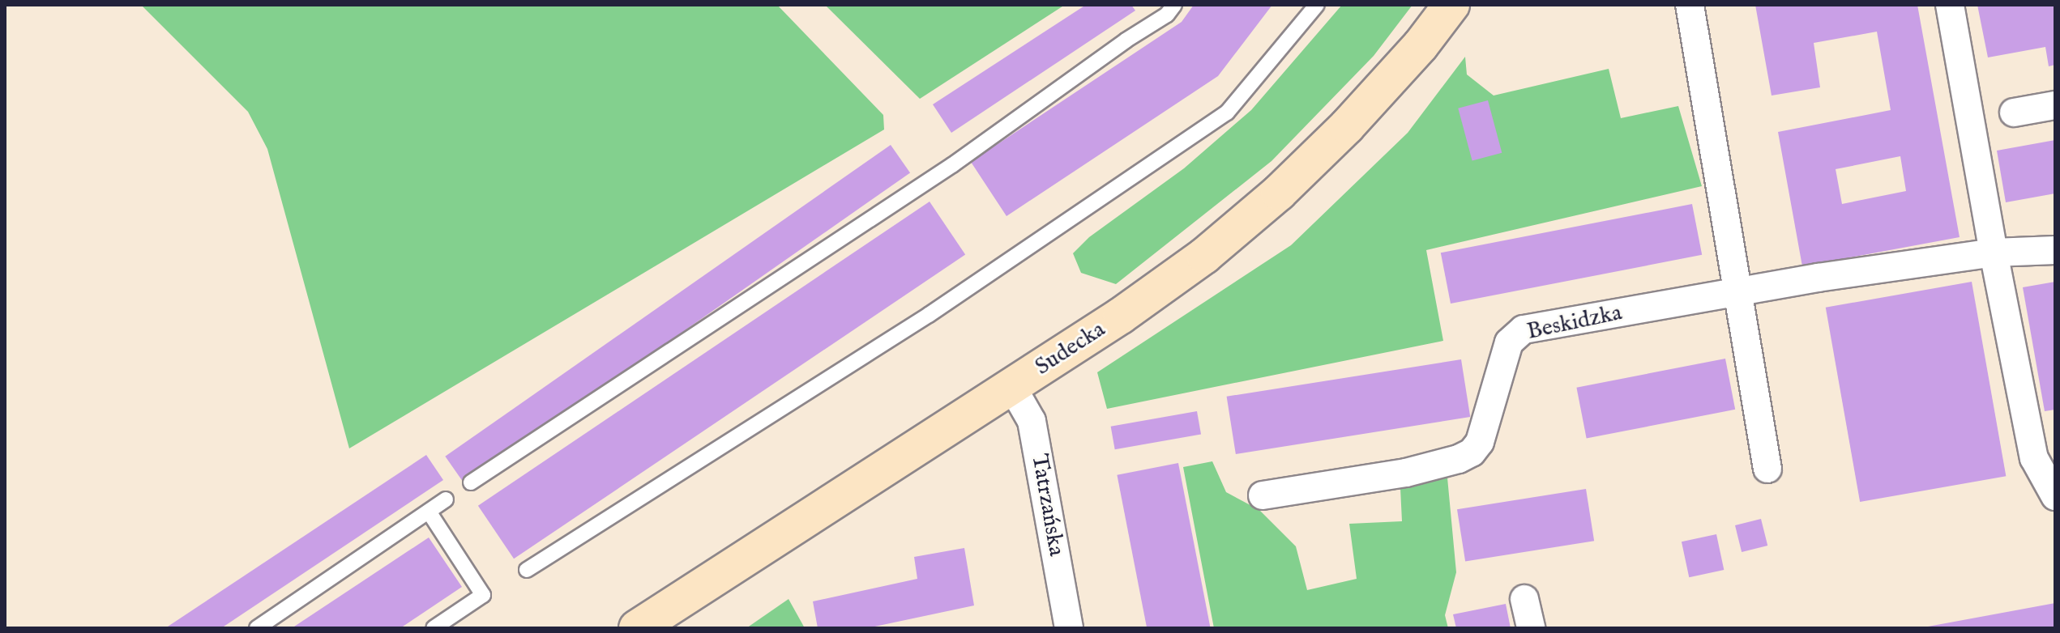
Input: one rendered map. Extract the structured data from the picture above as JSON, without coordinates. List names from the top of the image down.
{
  "streets": {
    "street": ["Beskidzka", "Sudecka", "Tatrzańska"]
  },
  "crossings": [
    ["Sudecka", "Tatrzańska"]
  ]
}
